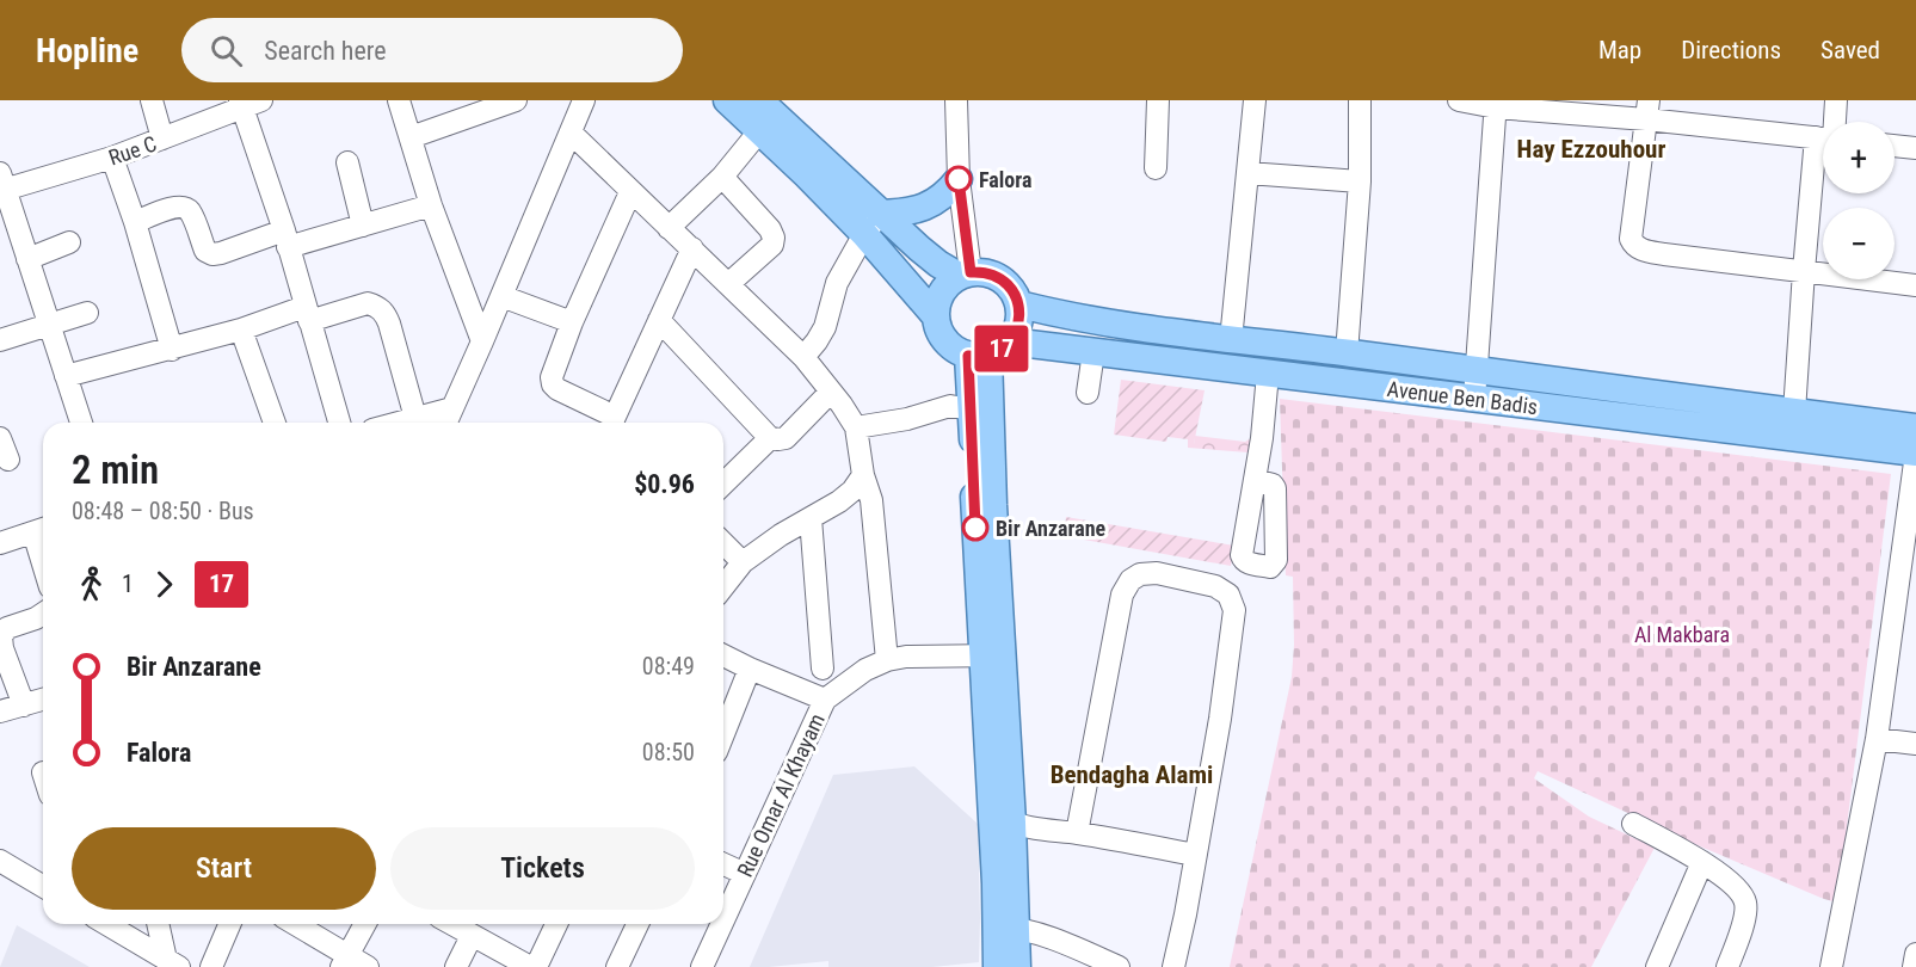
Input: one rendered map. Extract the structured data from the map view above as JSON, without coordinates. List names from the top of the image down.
{
  "streets": {
    "main road": ["Avenue Ben Badis"],
    "street": ["Rue C", "Rue Omar Al Khayam"]
  },
  "districts": ["Hay Ezzouhour", "Bendagha Alami"],
  "parks": ["Al Makbara"],
  "places": ["Falora", "Bir Anzarane"],
  "lines": ["bus line 17"],
  "page": {
    "header": "Hopline",
    "search": "Search here",
    "nav": ["Map", "Directions", "Saved"],
    "on_map": "17",
    "map_buttons": ["+", "−"],
    "heading": ["2 min", "08:48 – 08:50 · Bus", "$0.96"],
    "legs": ["1", "17"],
    "list": [
      {
        "name": "Bir Anzarane",
        "value": "08:49"
      },
      {
        "name": "Falora",
        "value": "08:50"
      }
    ],
    "buttons": ["Start", "Tickets"]
  }
}
